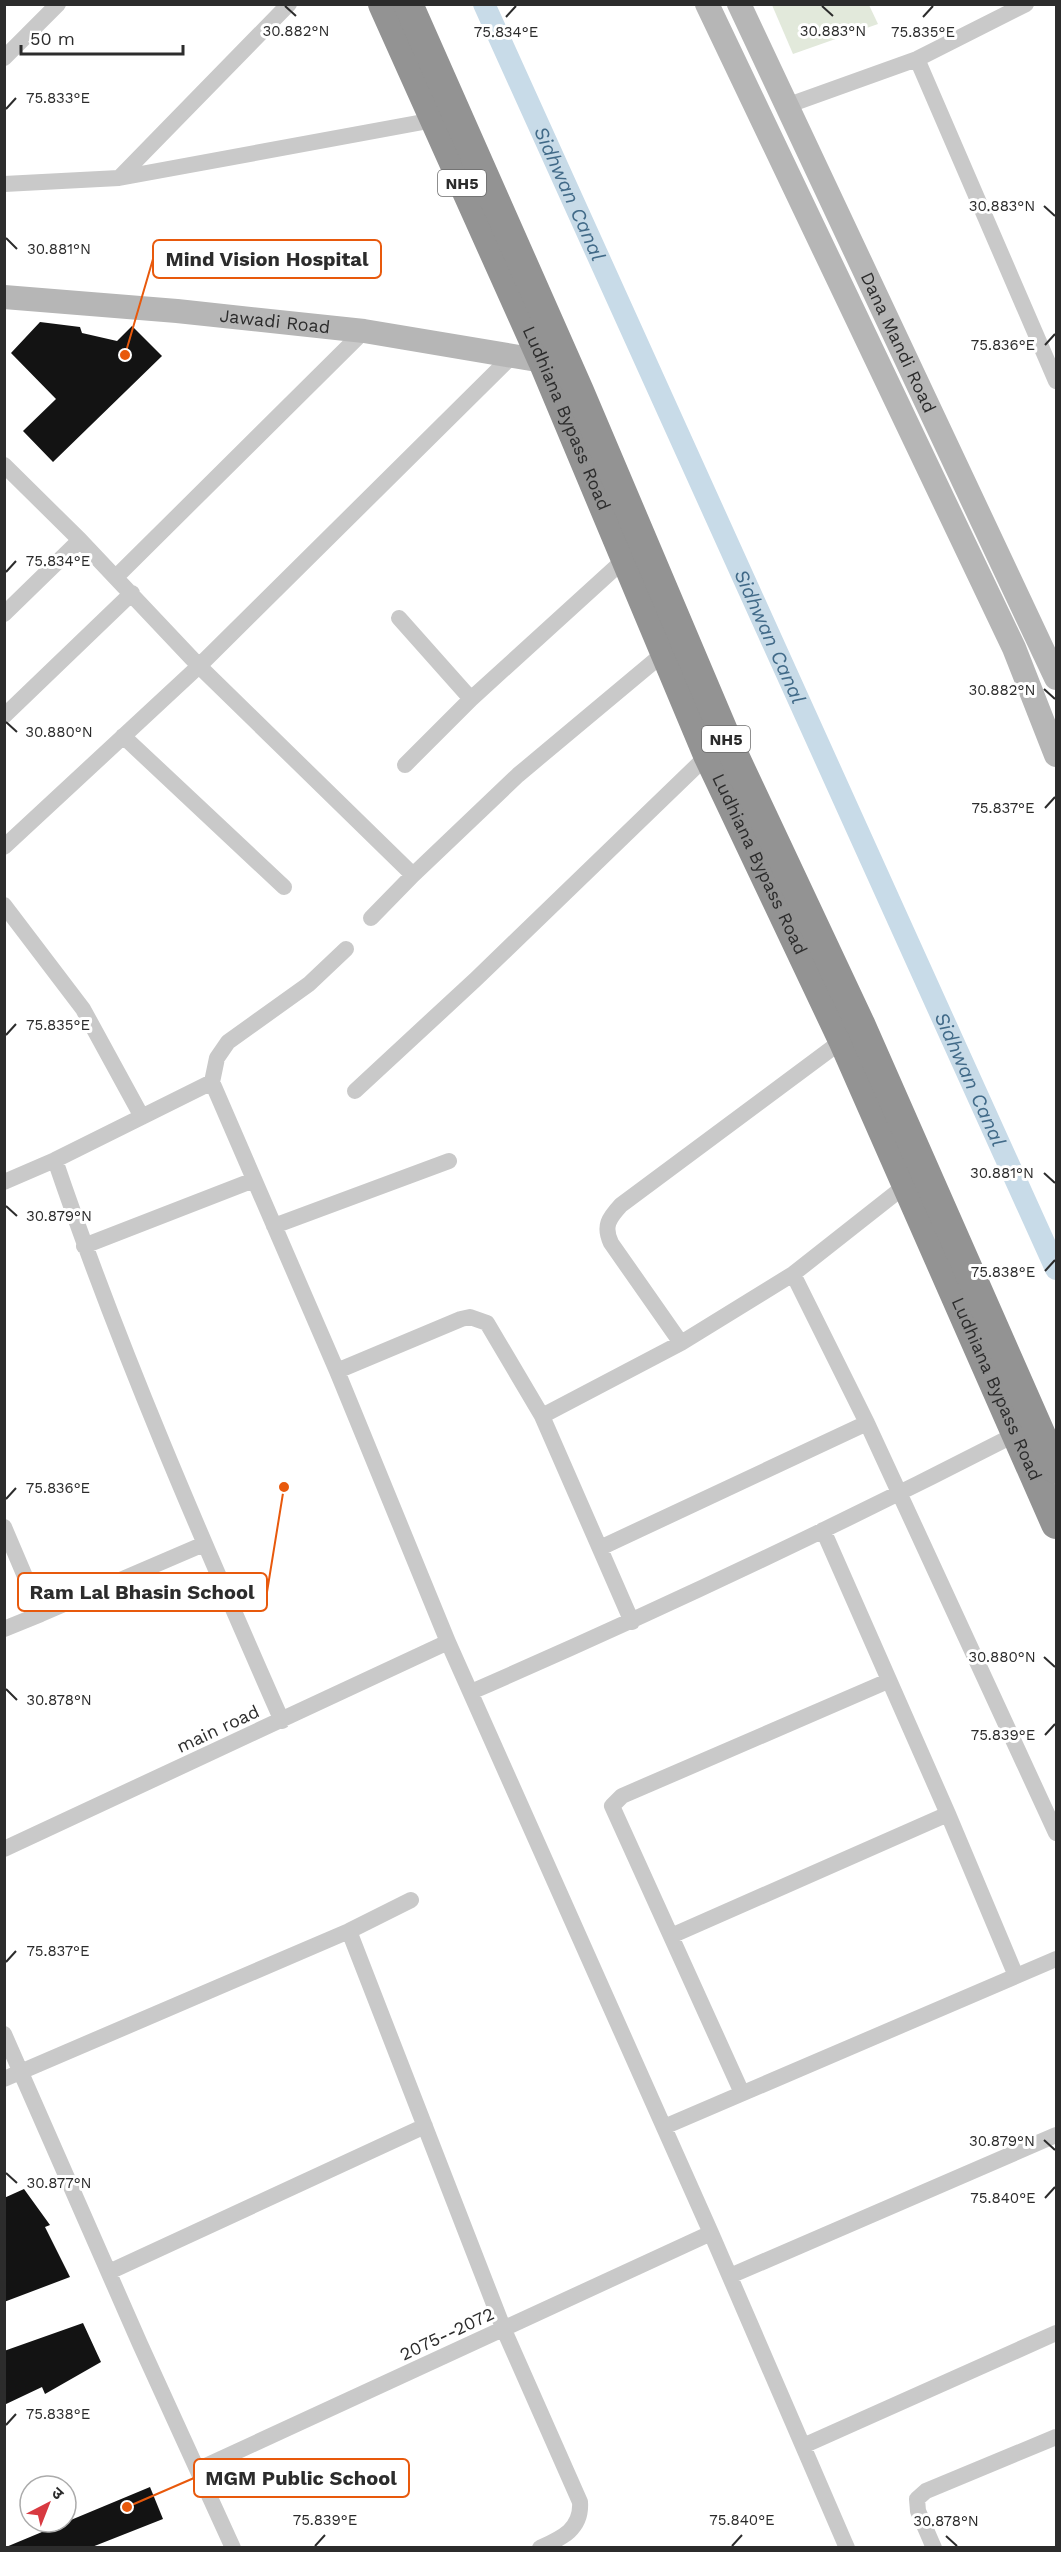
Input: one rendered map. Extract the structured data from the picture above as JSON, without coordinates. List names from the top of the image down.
{
  "streets": {
    "highway": ["NH5", "Ludhiana Bypass Road"],
    "street": [
      "Jawadi Road",
      "Dana Mandi Road",
      "main road",
      "2075--2072"
    ]
  },
  "crossings": [
    ["Jawadi Road", "Ludhiana Bypass Road"]
  ],
  "water": ["Sidhwan Canal"],
  "places": ["Mind Vision Hospital", "Ram Lal Bhasin School", "MGM Public School"],
  "scale_bar": "50 m",
  "north": "top right",
  "coordinates": [
    "30.883°N",
    "30.882°N",
    "75.834°E",
    "75.835°E",
    "75.833°E",
    "30.881°N",
    "75.836°E",
    "30.880°N",
    "75.837°E",
    "30.879°N",
    "75.838°E",
    "30.878°N",
    "75.839°E",
    "30.877°N",
    "75.840°E"
  ]
}
